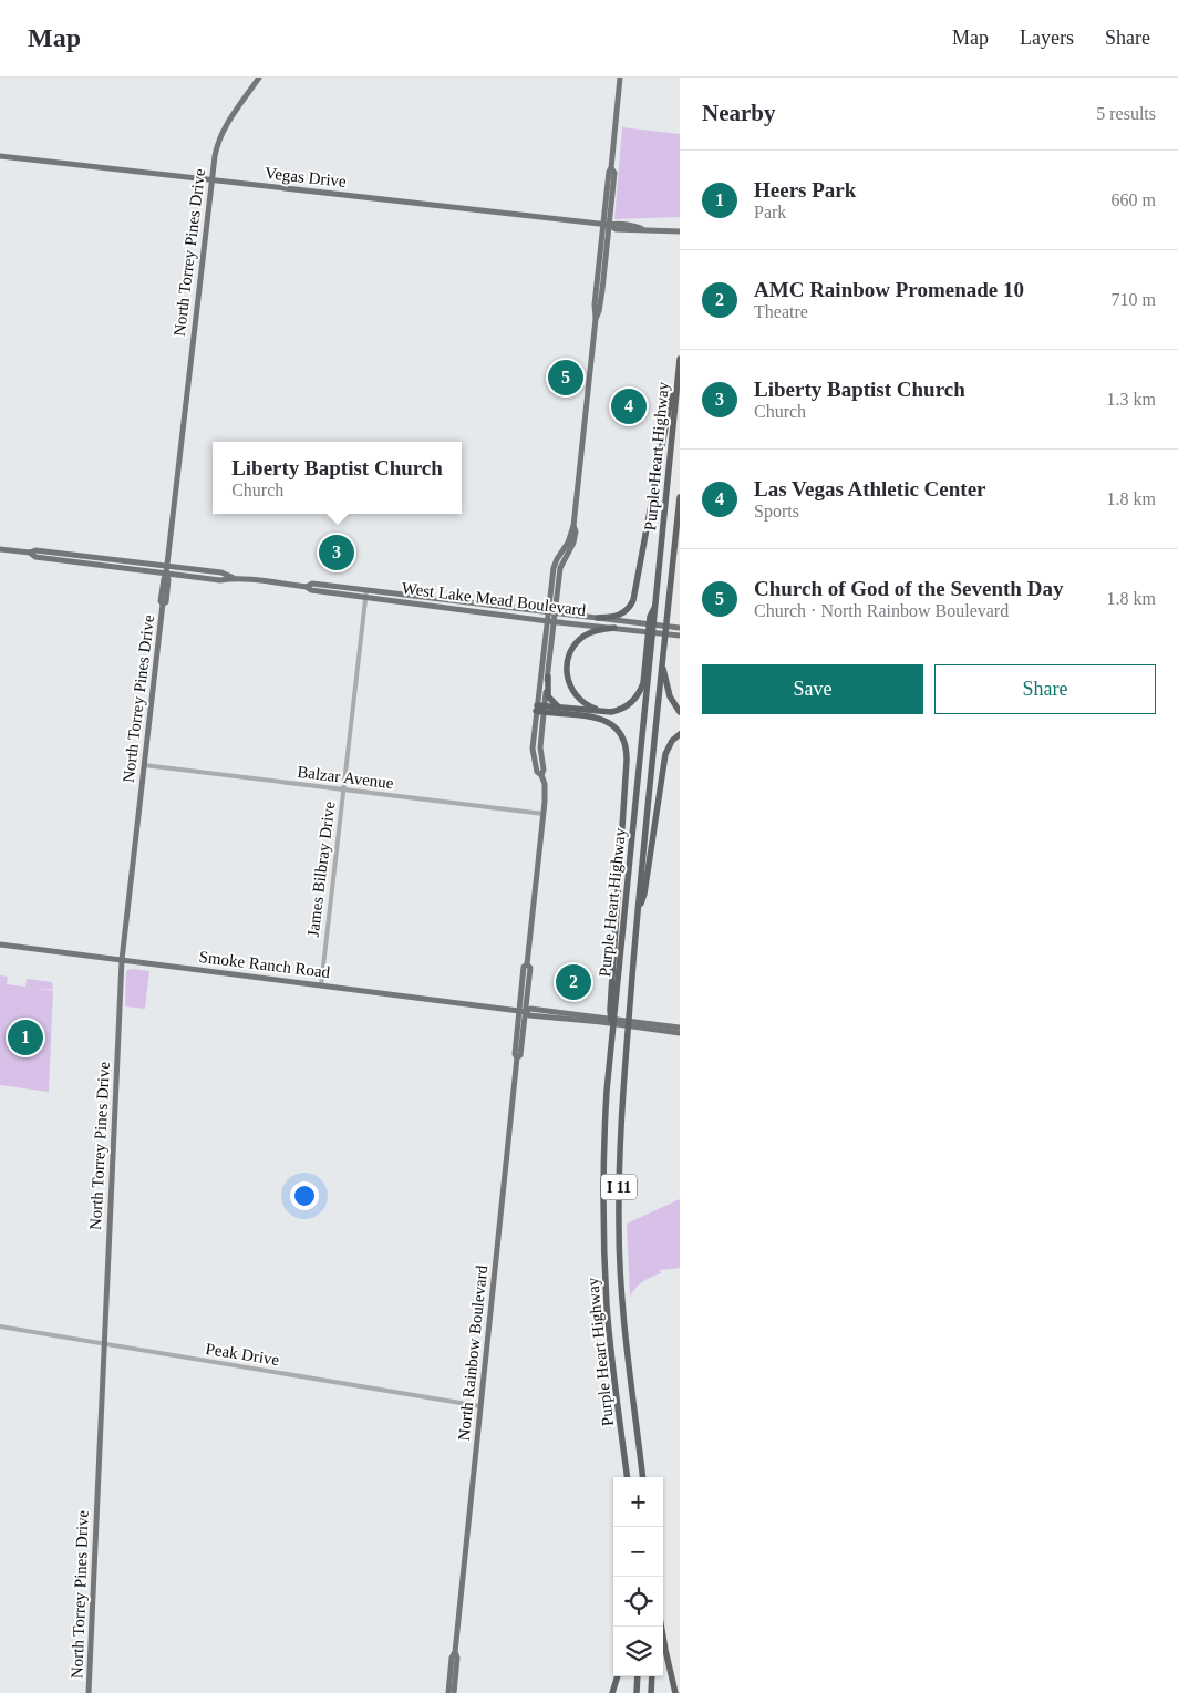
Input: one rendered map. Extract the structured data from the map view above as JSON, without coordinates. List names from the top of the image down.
{
  "streets": {
    "highway": ["Purple Heart Highway", "I 11"],
    "main road": [
      "Vegas Drive",
      "North Torrey Pines Drive",
      "West Lake Mead Boulevard",
      "Smoke Ranch Road",
      "North Rainbow Boulevard"
    ],
    "street": ["Balzar Avenue", "James Bilbray Drive", "Peak Drive"]
  },
  "crossings": [
    ["Vegas Drive", "North Torrey Pines Drive"],
    ["Vegas Drive", "North Rainbow Boulevard"],
    ["North Torrey Pines Drive", "West Lake Mead Boulevard"],
    ["North Torrey Pines Drive", "Balzar Avenue"],
    ["North Torrey Pines Drive", "Smoke Ranch Road"],
    ["North Torrey Pines Drive", "Peak Drive"],
    ["West Lake Mead Boulevard", "James Bilbray Drive"],
    ["West Lake Mead Boulevard", "North Rainbow Boulevard"],
    ["Balzar Avenue", "James Bilbray Drive"],
    ["Balzar Avenue", "North Rainbow Boulevard"],
    ["James Bilbray Drive", "Smoke Ranch Road"],
    ["Smoke Ranch Road", "North Rainbow Boulevard"],
    ["North Rainbow Boulevard", "Peak Drive"]
  ],
  "page": {
    "header": "Map",
    "nav": ["Map", "Layers", "Share"],
    "heading": ["Nearby", "5 results"],
    "list": [
      {
        "mark": "1",
        "name": "Heers Park",
        "note": "Park",
        "value": "660 m"
      },
      {
        "mark": "2",
        "name": "AMC Rainbow Promenade 10",
        "note": "Theatre",
        "value": "710 m"
      },
      {
        "mark": "3",
        "name": "Liberty Baptist Church",
        "note": "Church",
        "value": "1.3 km"
      },
      {
        "mark": "4",
        "name": "Las Vegas Athletic Center",
        "note": "Sports",
        "value": "1.8 km"
      },
      {
        "mark": "5",
        "name": "Church of God of the Seventh Day",
        "note": "Church · North Rainbow Boulevard",
        "value": "1.8 km"
      }
    ],
    "pins": [
      "5",
      "4",
      "3",
      "2",
      "1"
    ],
    "popup": ["Liberty Baptist Church", "Church"],
    "buttons": ["Save", "Share"],
    "map_buttons": ["+", "−"]
  }
}
